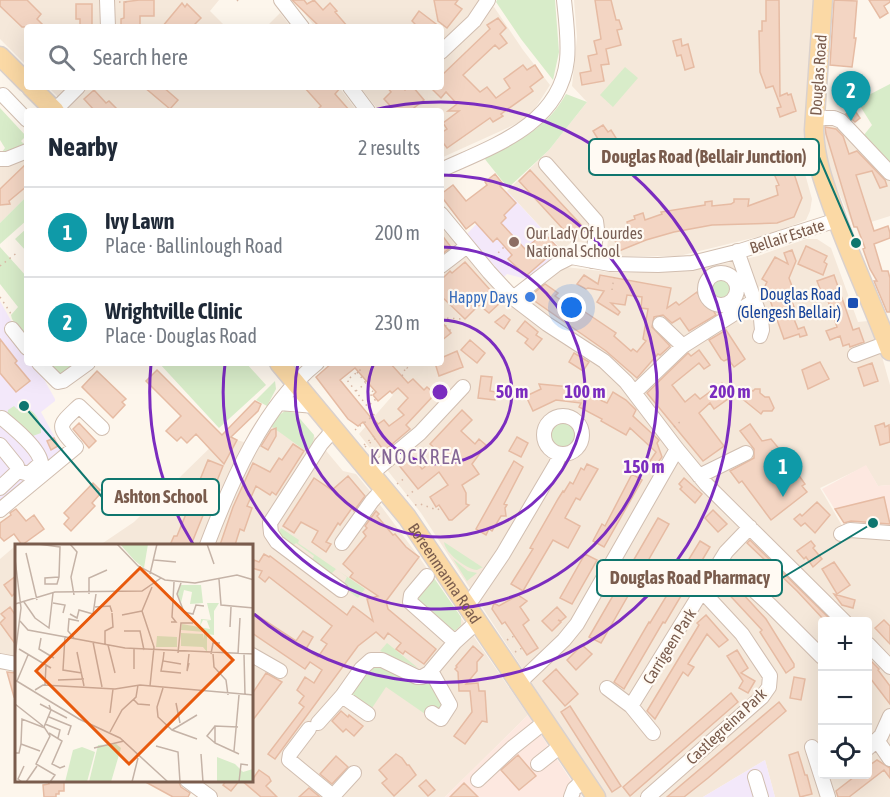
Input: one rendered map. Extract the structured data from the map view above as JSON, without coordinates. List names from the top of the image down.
{
  "streets": {
    "main road": ["Douglas Road", "Boreenmanna Road"],
    "street": ["Bellair Estate", "Carrigeen Park", "Castlegreina Park"]
  },
  "crossings": [
    ["Douglas Road", "Bellair Estate"],
    ["Carrigeen Park", "Castlegreina Park"]
  ],
  "districts": ["KNOCKREA"],
  "places": {
    "other": [
      "Our Lady Of Lourdes National School",
      "Douglas Road (Bellair Junction)",
      "Happy Days",
      "Ashton School",
      "Douglas Road Pharmacy"
    ],
    "transit": ["Douglas Road (Glengesh Bellair)"]
  },
  "page": {
    "search": "Search here",
    "pins": ["2", "1"],
    "heading": ["Nearby", "2 results"],
    "list": [
      {
        "mark": "1",
        "name": "Ivy Lawn",
        "note": "Place · Ballinlough Road",
        "value": "200 m"
      },
      {
        "mark": "2",
        "name": "Wrightville Clinic",
        "note": "Place · Douglas Road",
        "value": "230 m"
      }
    ],
    "map_buttons": ["+", "−"]
  },
  "rings": [
    "50 m",
    "100 m",
    "200 m",
    "150 m"
  ]
}
